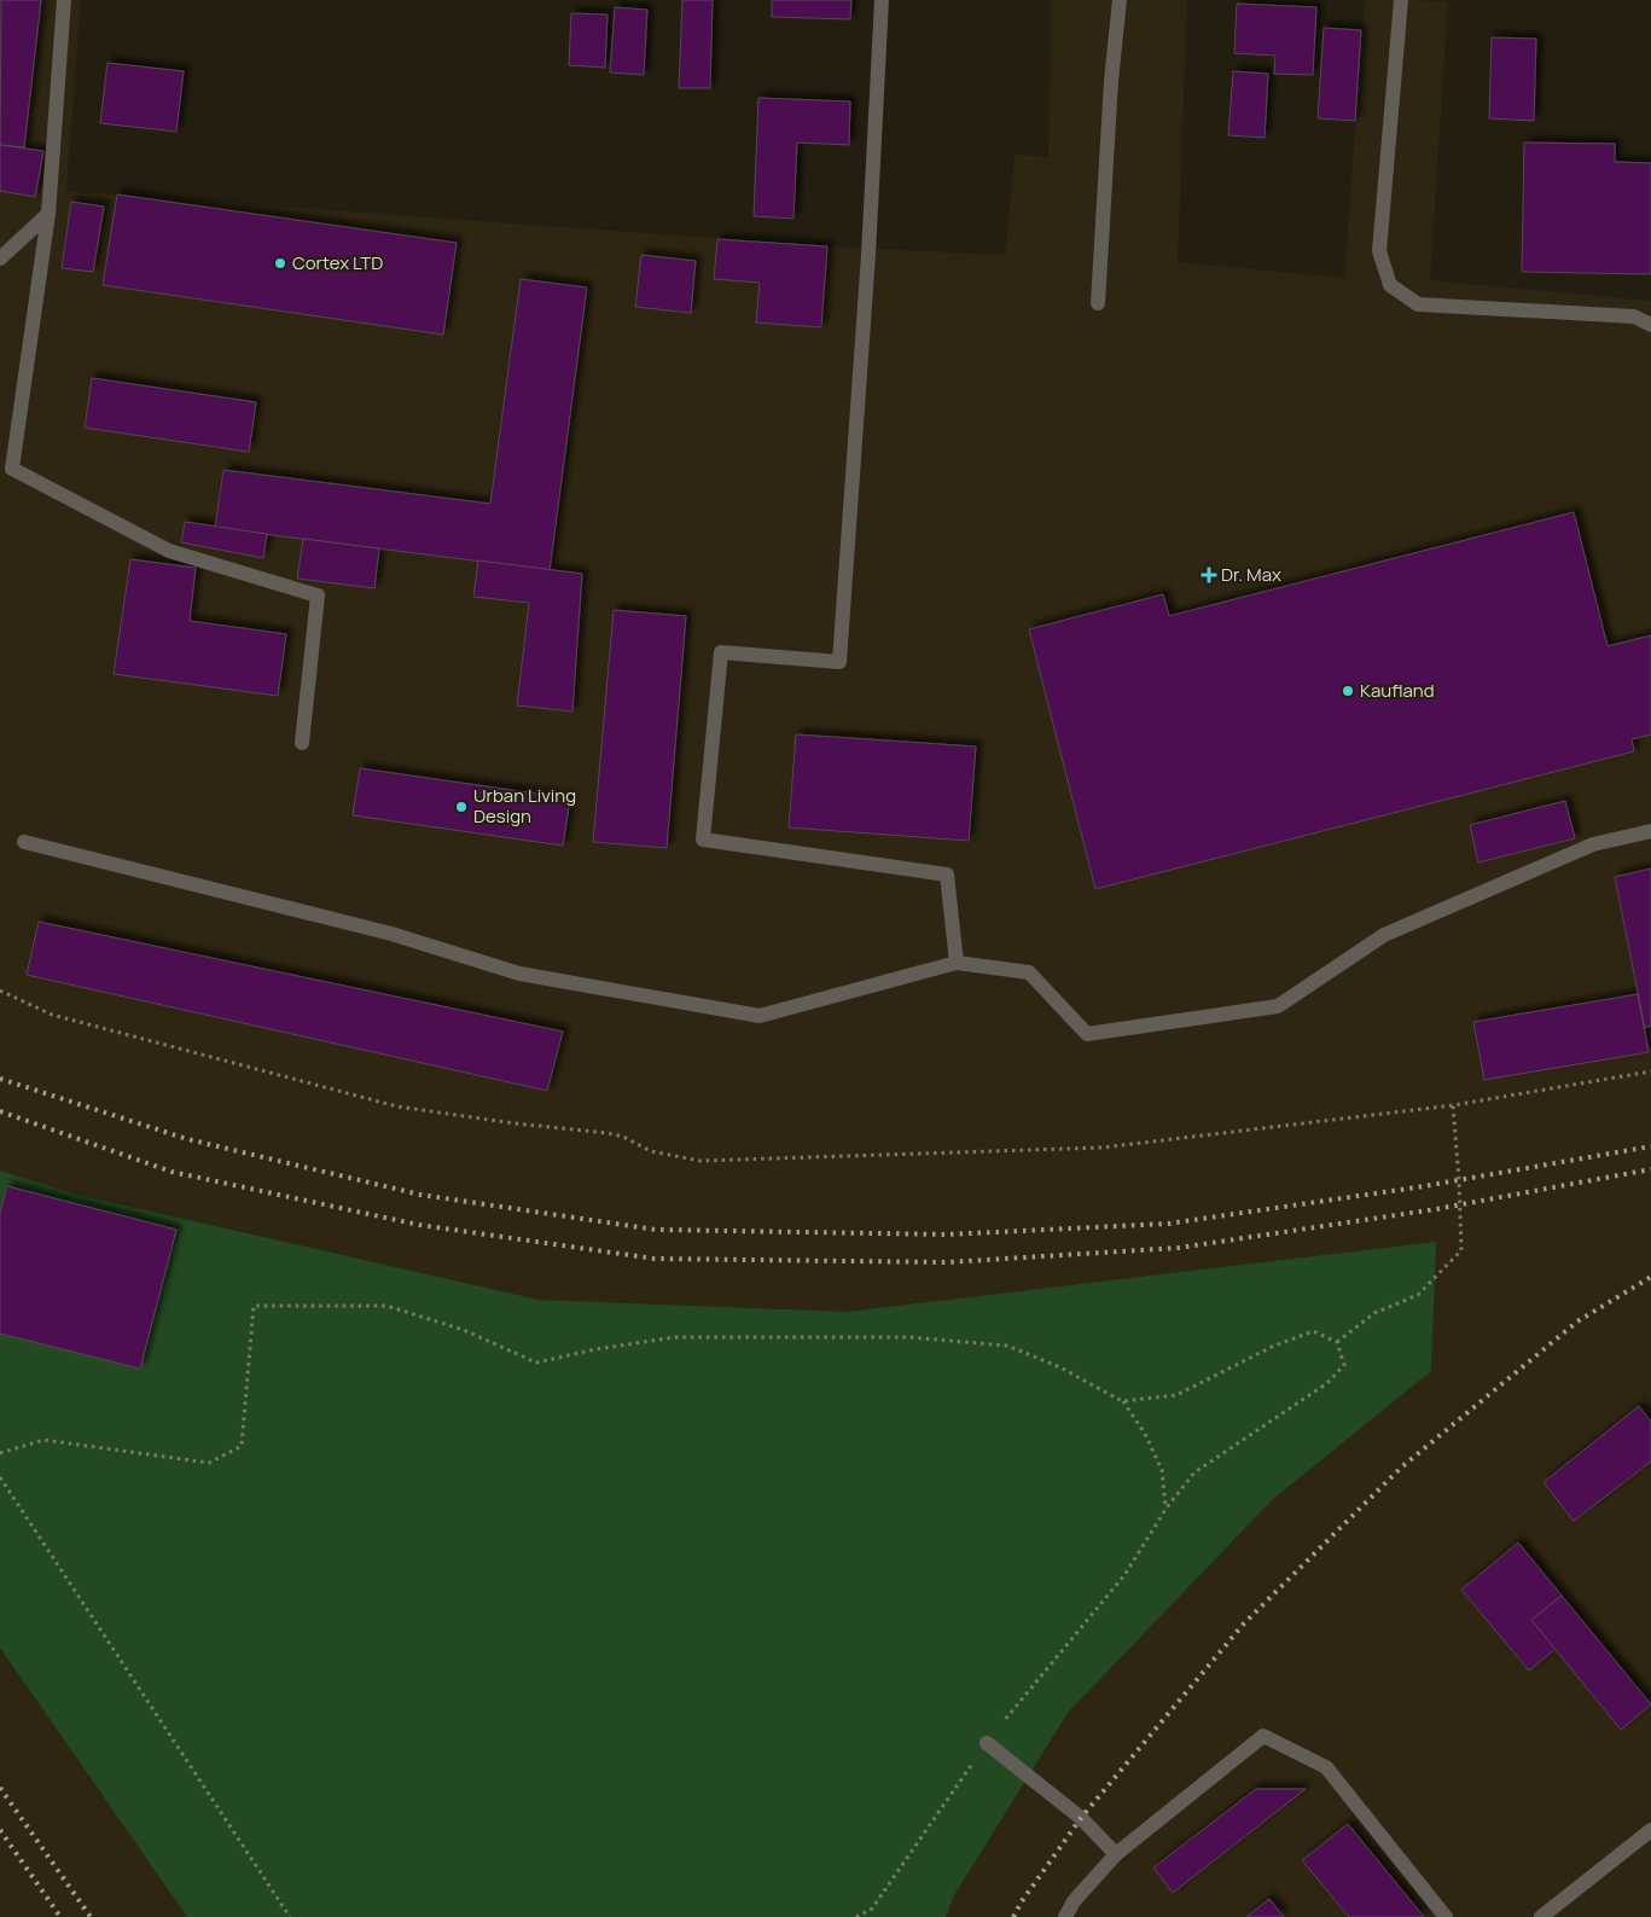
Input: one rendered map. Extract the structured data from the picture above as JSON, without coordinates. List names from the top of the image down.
{
  "places": {
    "other": ["Cortex LTD", "Kaufland", "Urban Living Design"],
    "health": ["Dr. Max"]
  }
}
